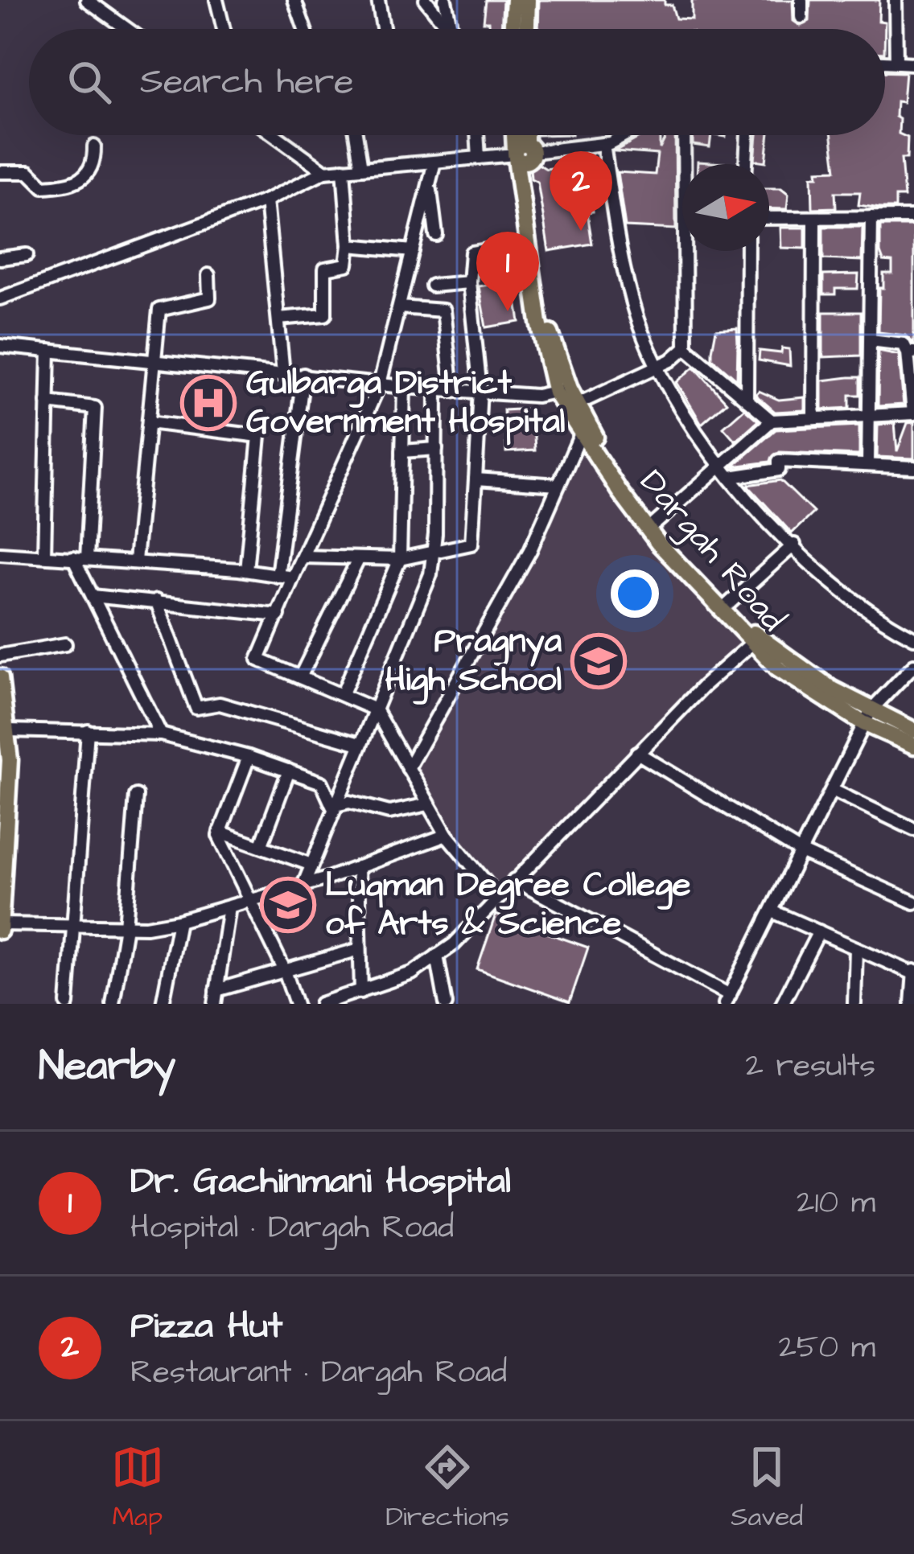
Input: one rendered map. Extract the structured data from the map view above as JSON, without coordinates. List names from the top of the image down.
{
  "streets": {
    "main road": ["Dargah Road"]
  },
  "places": {
    "hospital": ["Gulbarga District Government Hospital"],
    "school or university": ["Pragnya High School", "Luqman Degree College of Arts & Science"]
  },
  "north": "right",
  "page": {
    "search": "Search here",
    "pins": ["2", "1"],
    "heading": ["Nearby", "2 results"],
    "list": [
      {
        "mark": "1",
        "name": "Dr. Gachinmani Hospital",
        "note": "Hospital · Dargah Road",
        "value": "210 m"
      },
      {
        "mark": "2",
        "name": "Pizza Hut",
        "note": "Restaurant · Dargah Road",
        "value": "250 m"
      }
    ],
    "nav": ["Map", "Directions", "Saved"]
  }
}
